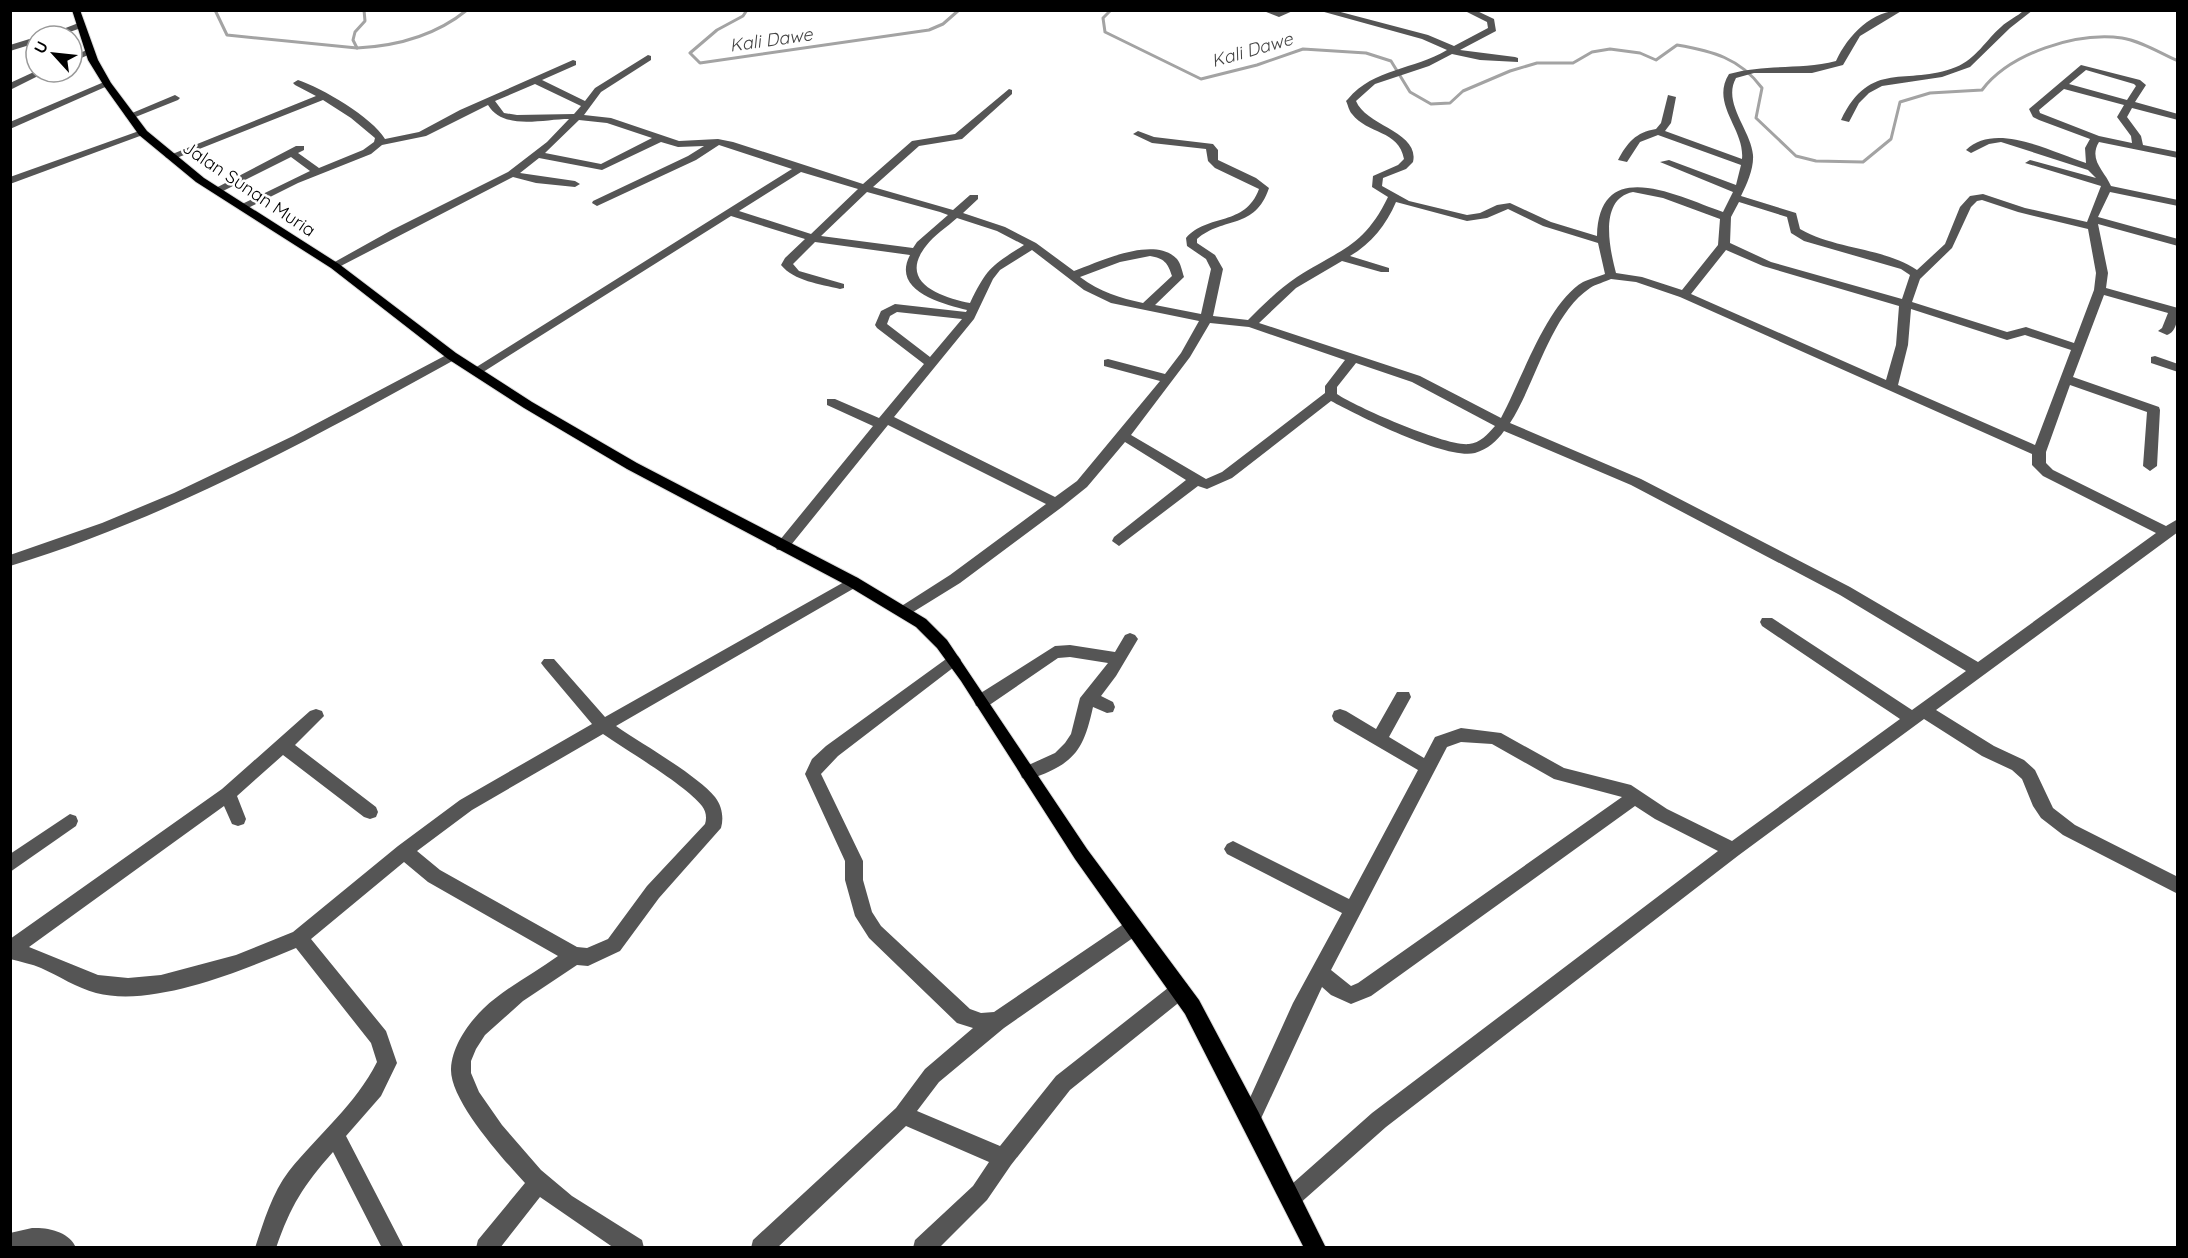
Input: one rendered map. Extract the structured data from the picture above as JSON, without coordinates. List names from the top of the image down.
{
  "streets": {
    "main road": ["Jalan Sunan Muria"]
  },
  "water": ["Kali Dawe"],
  "north": "top left"
}
